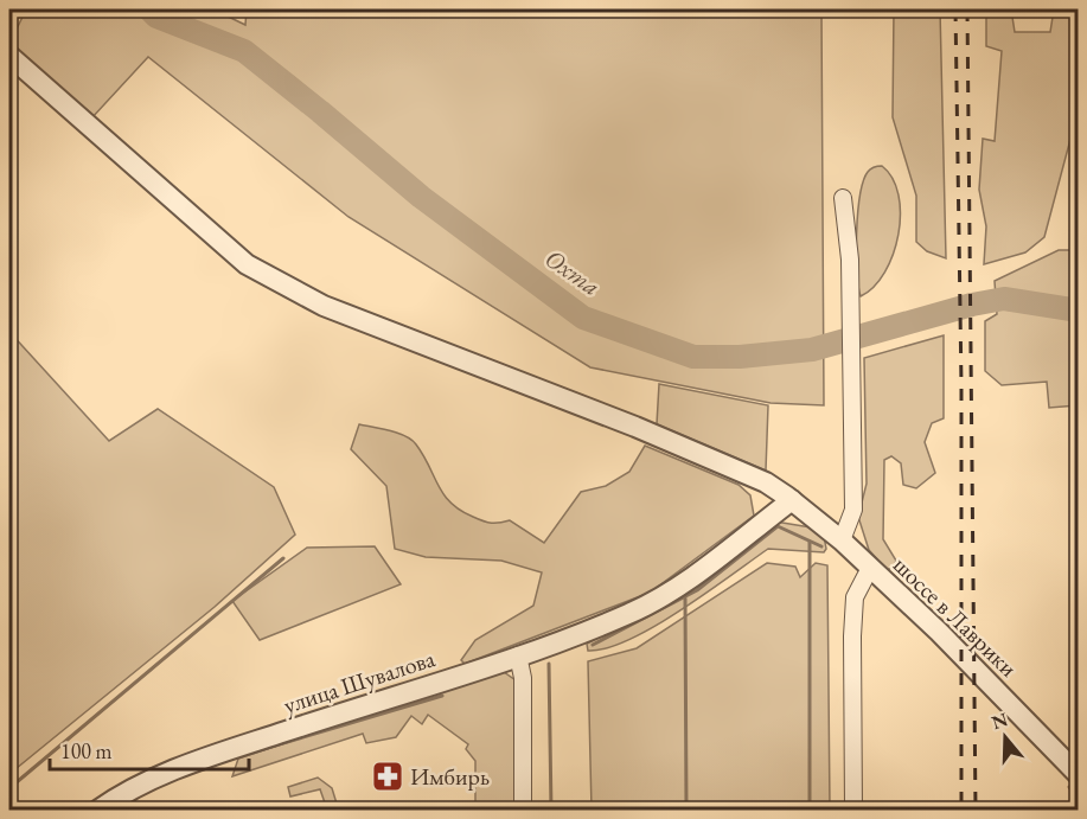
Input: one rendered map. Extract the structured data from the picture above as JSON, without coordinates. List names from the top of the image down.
{
  "streets": {
    "street": ["шоссе в Лаврики", "улица Шувалова"]
  },
  "crossings": [
    ["шоссе в Лаврики", "улица Шувалова"]
  ],
  "water": ["Охта"],
  "places": {
    "pharmacy": ["Имбирь"]
  },
  "scale_bar": "100 m",
  "north": "top"
}
